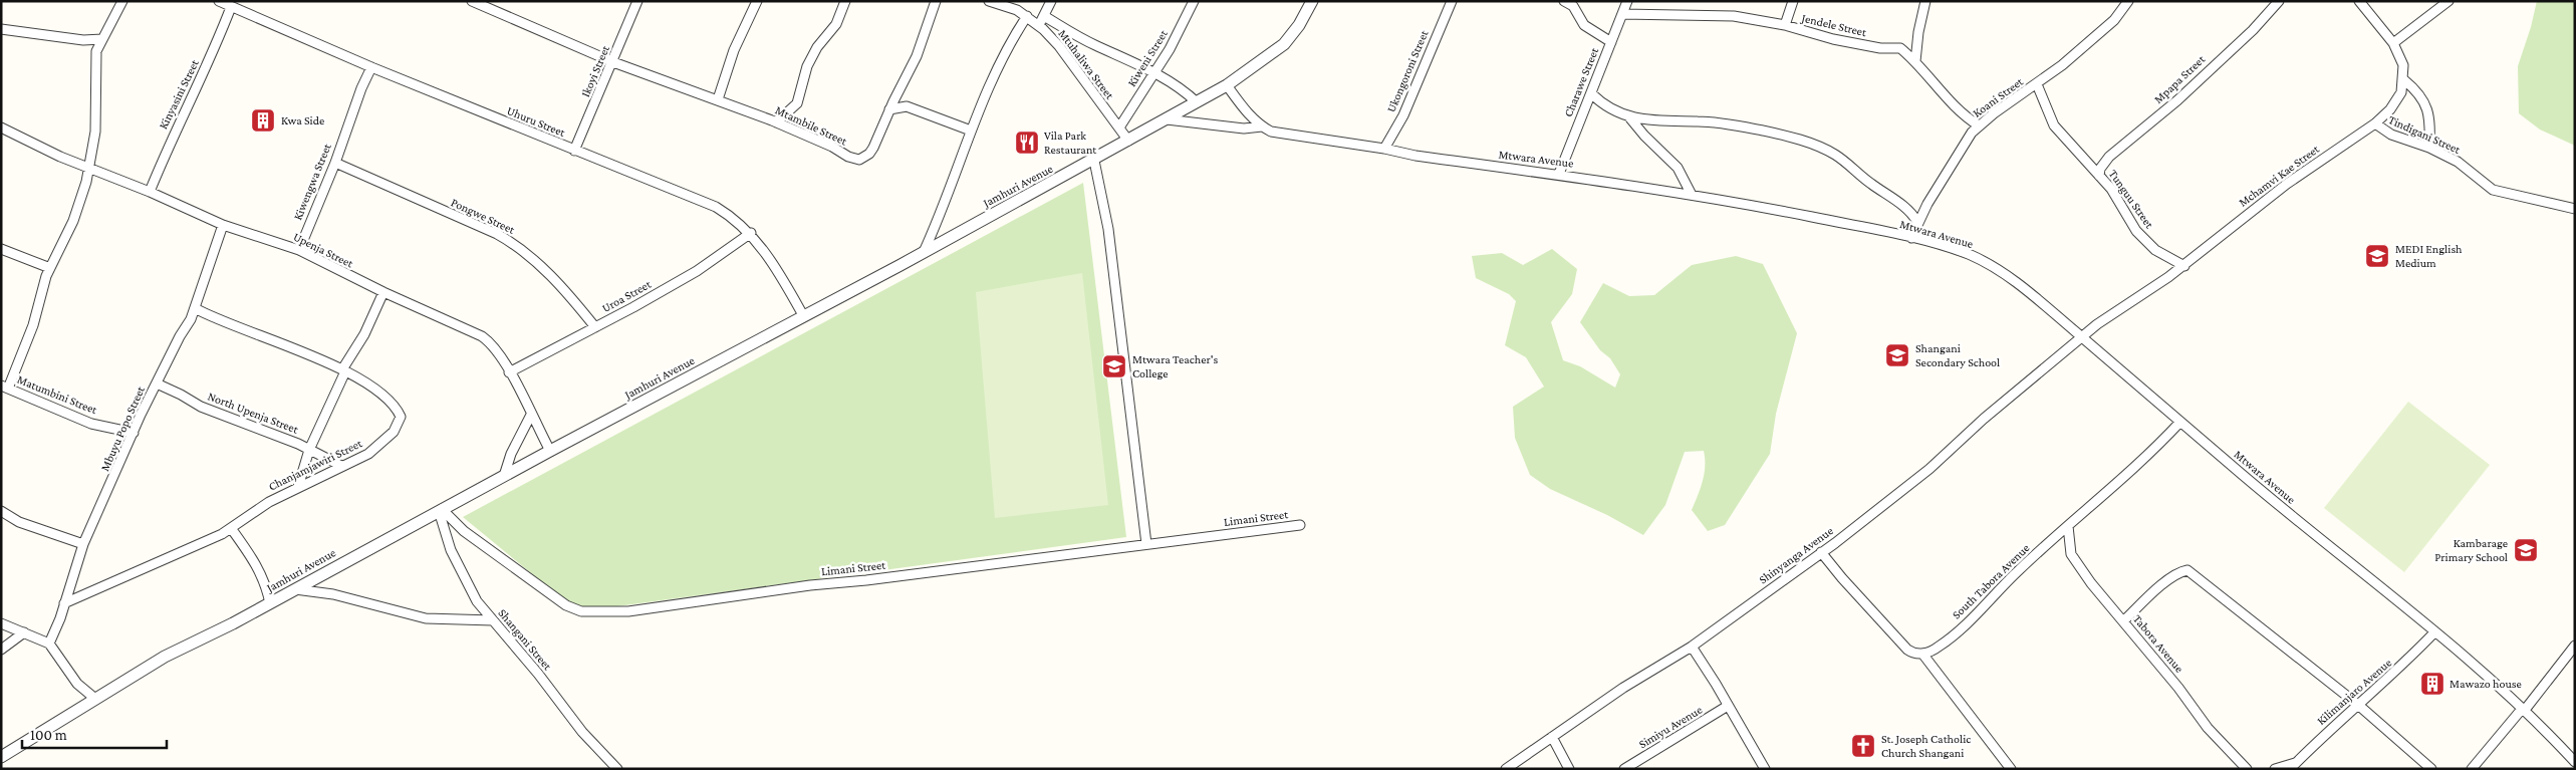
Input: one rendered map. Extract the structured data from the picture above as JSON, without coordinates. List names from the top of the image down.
{
  "streets": {
    "street": [
      "Jendele Street",
      "Kiweni Street",
      "Mtuhaliwa Street",
      "Ikoyi Street",
      "Ukongoroni Street",
      "Mpapa Street",
      "Charawe Street",
      "Kinyasini Street",
      "Koani Street",
      "Uhuru Street",
      "Mtambile Street",
      "Tindigani Street",
      "Mtwara Avenue",
      "Mchamvi Kae Street",
      "Kiwengwa Street",
      "Jamhuri Avenue",
      "Tunguu Street",
      "Pongwe Street",
      "Upenja Street",
      "Uroa Street",
      "Matumbini Street",
      "North Upenja Street",
      "Mbuyu Popo Street",
      "Chanjamjawiri Street",
      "Limani Street",
      "Shinyanga Avenue",
      "South Tabora Avenue",
      "Shangani Street",
      "Tabora Avenue",
      "Kilimanjaro Avenue",
      "Simiyu Avenue"
    ]
  },
  "crossings": [
    ["Jendele Street", "Charawe Street"],
    ["Jendele Street", "Koani Street"],
    ["Kiweni Street", "Mtuhaliwa Street"],
    ["Mtuhaliwa Street", "Jamhuri Avenue"],
    ["Ikoyi Street", "Uhuru Street"],
    ["Ikoyi Street", "Mtambile Street"],
    ["Ukongoroni Street", "Mtwara Avenue"],
    ["Mpapa Street", "Tunguu Street"],
    ["Charawe Street", "Mtwara Avenue"],
    ["Kinyasini Street", "Uhuru Street"],
    ["Kinyasini Street", "Upenja Street"],
    ["Koani Street", "Mtwara Avenue"],
    ["Koani Street", "Tunguu Street"],
    ["Uhuru Street", "Kiwengwa Street"],
    ["Uhuru Street", "Jamhuri Avenue"],
    ["Uhuru Street", "Uroa Street"],
    ["Tindigani Street", "Mchamvi Kae Street"],
    ["Mtwara Avenue", "Mchamvi Kae Street"],
    ["Mtwara Avenue", "Jamhuri Avenue"],
    ["Mtwara Avenue", "Shinyanga Avenue"],
    ["Mtwara Avenue", "South Tabora Avenue"],
    ["Mtwara Avenue", "Kilimanjaro Avenue"],
    ["Mchamvi Kae Street", "Tunguu Street"],
    ["Mchamvi Kae Street", "Shinyanga Avenue"],
    ["Kiwengwa Street", "Pongwe Street"],
    ["Kiwengwa Street", "Upenja Street"],
    ["Jamhuri Avenue", "Upenja Street"],
    ["Jamhuri Avenue", "Limani Street"],
    ["Jamhuri Avenue", "Shangani Street"],
    ["Pongwe Street", "Uroa Street"],
    ["Upenja Street", "Uroa Street"],
    ["Upenja Street", "Mbuyu Popo Street"],
    ["Matumbini Street", "Mbuyu Popo Street"],
    ["North Upenja Street", "Mbuyu Popo Street"],
    ["North Upenja Street", "Chanjamjawiri Street"],
    ["Mbuyu Popo Street", "Chanjamjawiri Street"],
    ["Limani Street", "Shangani Street"],
    ["South Tabora Avenue", "Tabora Avenue"]
  ],
  "places": {
    "building": ["Kwa Side", "Mawazo house"],
    "restaurant": ["Vila Park Restaurant"],
    "school or university": [
      "MEDI English Medium",
      "Shangani Secondary School",
      "Mtwara Teacher's College",
      "Kambarage Primary School"
    ],
    "church": ["St. Joseph Catholic Church Shangani"]
  },
  "scale_bar": "100 m"
}
